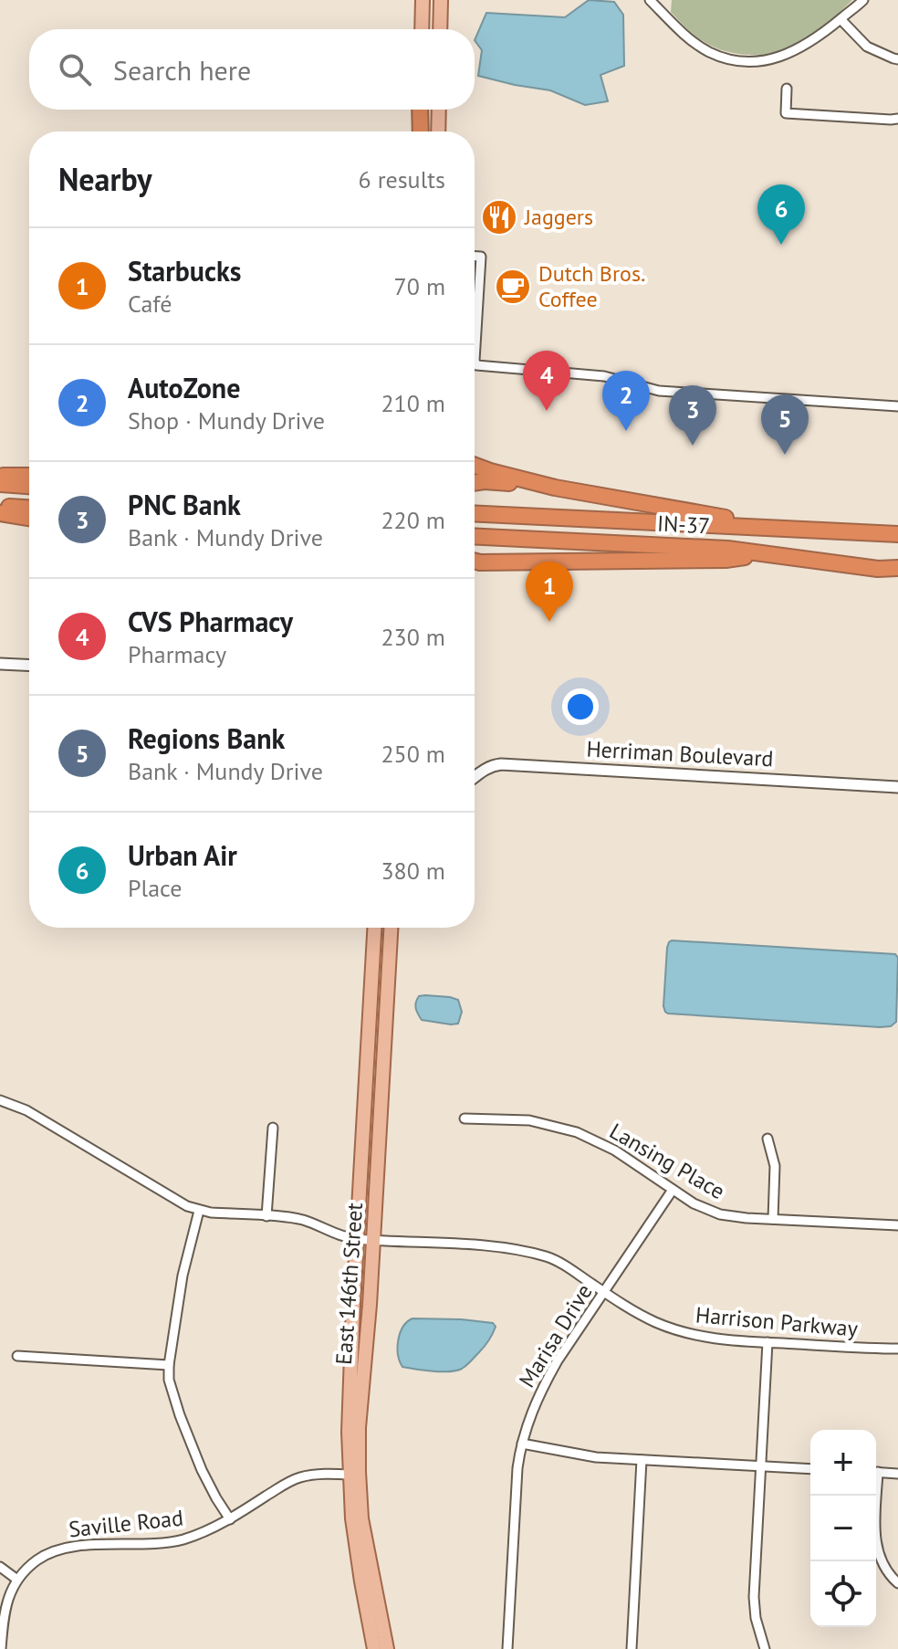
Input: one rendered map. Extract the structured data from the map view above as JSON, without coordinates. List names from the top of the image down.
{
  "streets": {
    "highway": ["IN-37"],
    "main road": ["East 146th Street"],
    "street": [
      "Herriman Boulevard",
      "Lansing Place",
      "Harrison Parkway",
      "Marisa Drive",
      "Saville Road"
    ]
  },
  "crossings": [
    ["Lansing Place", "Marisa Drive"],
    ["East 146th Street", "Harrison Parkway"],
    ["East 146th Street", "Saville Road"],
    ["Harrison Parkway", "Marisa Drive"]
  ],
  "places": {
    "restaurant": ["Jaggers"],
    "cafe": ["Dutch Bros. Coffee"]
  },
  "page": {
    "search": "Search here",
    "heading": ["Nearby", "6 results"],
    "pins": [
      "6",
      "4",
      "2",
      "3",
      "5",
      "1"
    ],
    "list": [
      {
        "mark": "1",
        "name": "Starbucks",
        "note": "Café",
        "value": "70 m"
      },
      {
        "mark": "2",
        "name": "AutoZone",
        "note": "Shop · Mundy Drive",
        "value": "210 m"
      },
      {
        "mark": "3",
        "name": "PNC Bank",
        "note": "Bank · Mundy Drive",
        "value": "220 m"
      },
      {
        "mark": "4",
        "name": "CVS Pharmacy",
        "note": "Pharmacy",
        "value": "230 m"
      },
      {
        "mark": "5",
        "name": "Regions Bank",
        "note": "Bank · Mundy Drive",
        "value": "250 m"
      },
      {
        "mark": "6",
        "name": "Urban Air",
        "note": "Place",
        "value": "380 m"
      }
    ],
    "map_buttons": ["+", "−"]
  }
}
